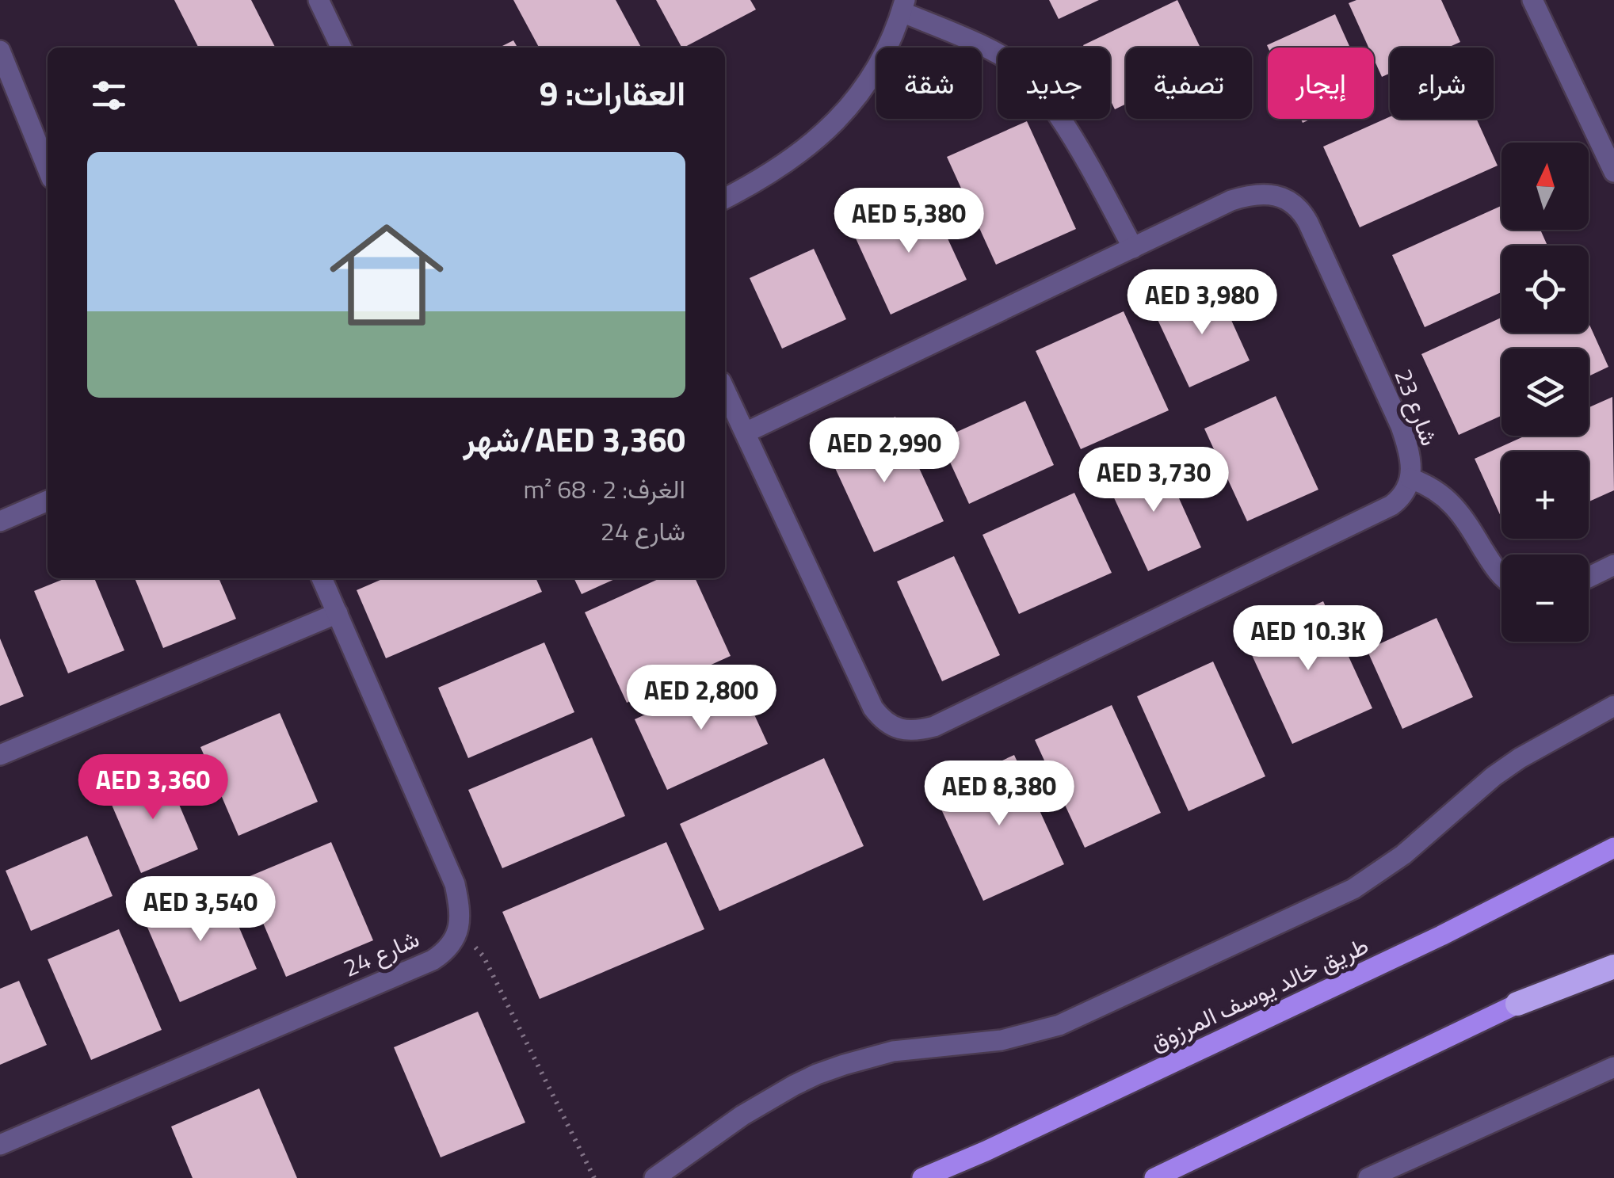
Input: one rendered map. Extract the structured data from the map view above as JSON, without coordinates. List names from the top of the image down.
{
  "streets": {
    "main road": ["طريق خالد يوسف المرزوق"],
    "street": ["شارع 23", "شارع 24"]
  },
  "north": "top",
  "page": {
    "chip": [
      "شراء",
      "إيجار",
      "تصفية",
      "جديد",
      "شقة"
    ],
    "heading": "العقارات: 9",
    "map_buttons": ["+", "−"],
    "list": [
      {
        "name": "AED 3,360/شهر",
        "note": "الغرف: 2 · 68 m² · شارع 24"
      }
    ],
    "price": [
      "AED 5,380",
      "AED 3,980",
      "AED 2,990",
      "AED 3,730",
      "AED 10.3K",
      "AED 2,800",
      "AED 3,360",
      "AED 8,380",
      "AED 3,540"
    ]
  }
}
